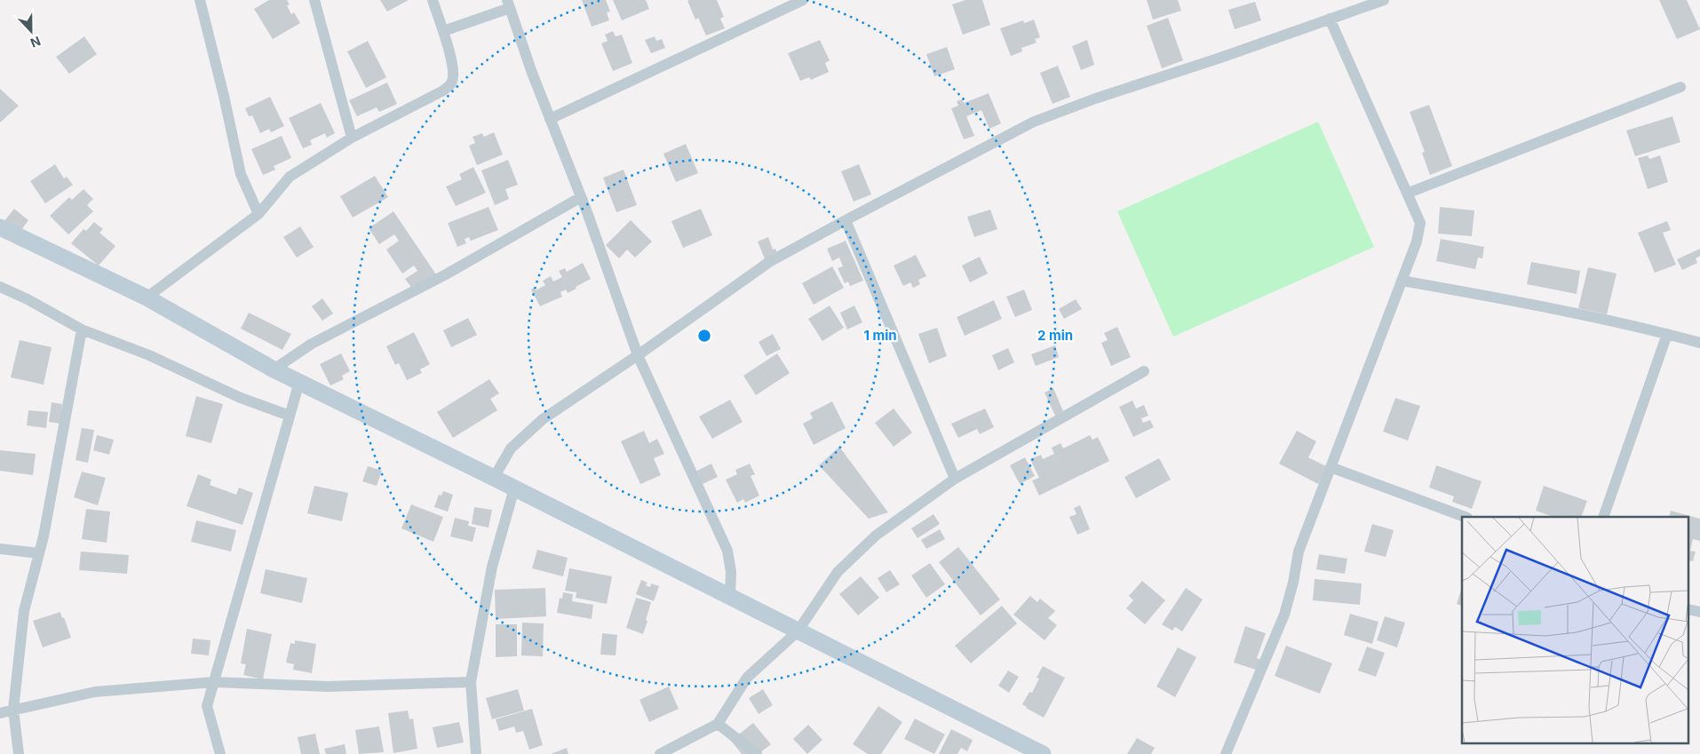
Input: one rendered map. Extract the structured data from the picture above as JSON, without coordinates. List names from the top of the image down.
{
  "north": "bottom",
  "rings": ["1 min", "2 min"]
}
